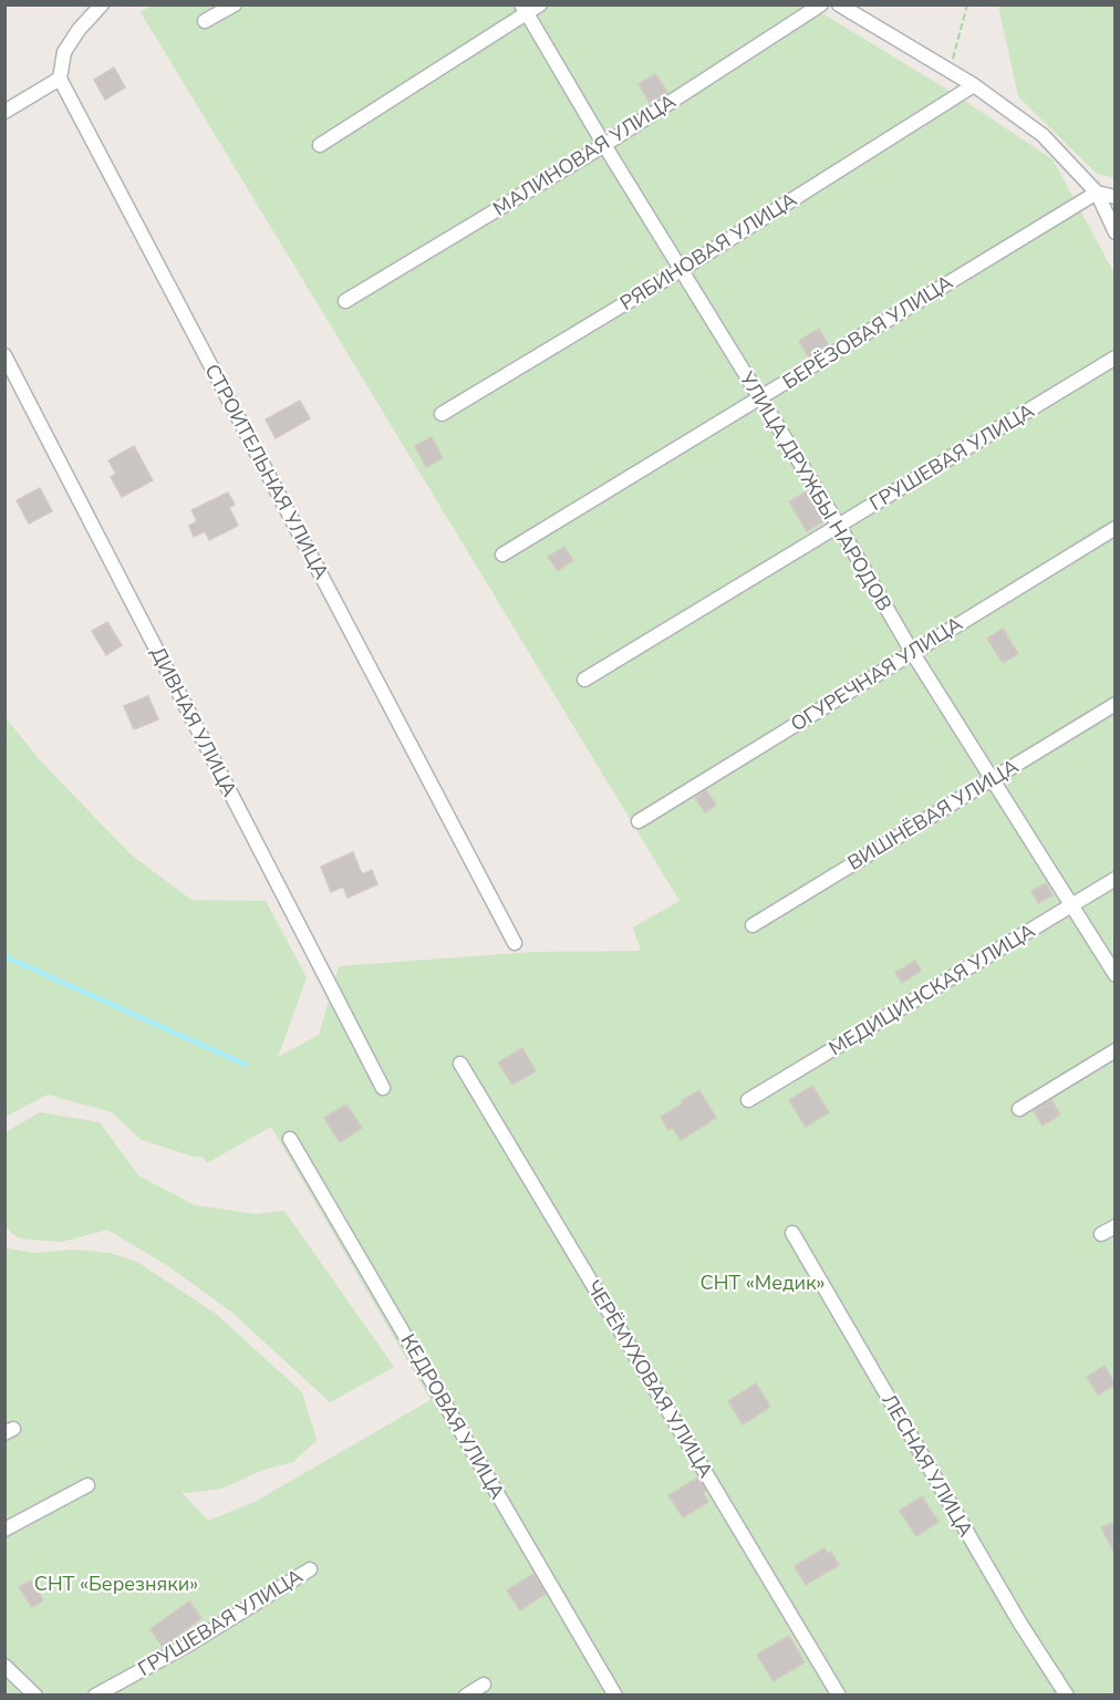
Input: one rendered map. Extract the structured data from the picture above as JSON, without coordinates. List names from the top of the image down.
{
  "streets": {
    "street": [
      "МАЛИНОВАЯ УЛИЦА",
      "РЯБИНОВАЯ УЛИЦА",
      "БЕРЁЗОВАЯ УЛИЦА",
      "ГРУШЕВАЯ УЛИЦА",
      "СТРОИТЕЛЬНАЯ УЛИЦА",
      "УЛИЦА ДРУЖБЫ НАРОДОВ",
      "ОГУРЕЧНАЯ УЛИЦА",
      "ДИВНАЯ УЛИЦА",
      "ВИШНЁВАЯ УЛИЦА",
      "МЕДИЦИНСКАЯ УЛИЦА",
      "ЧЕРЁМУХОВАЯ УЛИЦА",
      "КЕДРОВАЯ УЛИЦА",
      "ЛЕСНАЯ УЛИЦА"
    ]
  },
  "crossings": [
    ["МАЛИНОВАЯ УЛИЦА", "УЛИЦА ДРУЖБЫ НАРОДОВ"],
    ["РЯБИНОВАЯ УЛИЦА", "УЛИЦА ДРУЖБЫ НАРОДОВ"],
    ["БЕРЁЗОВАЯ УЛИЦА", "УЛИЦА ДРУЖБЫ НАРОДОВ"],
    ["ГРУШЕВАЯ УЛИЦА", "УЛИЦА ДРУЖБЫ НАРОДОВ"],
    ["УЛИЦА ДРУЖБЫ НАРОДОВ", "ОГУРЕЧНАЯ УЛИЦА"],
    ["УЛИЦА ДРУЖБЫ НАРОДОВ", "ВИШНЁВАЯ УЛИЦА"],
    ["УЛИЦА ДРУЖБЫ НАРОДОВ", "МЕДИЦИНСКАЯ УЛИЦА"]
  ],
  "parks": ["СНТ «Медик»", "СНТ «Березняки»"]
}
